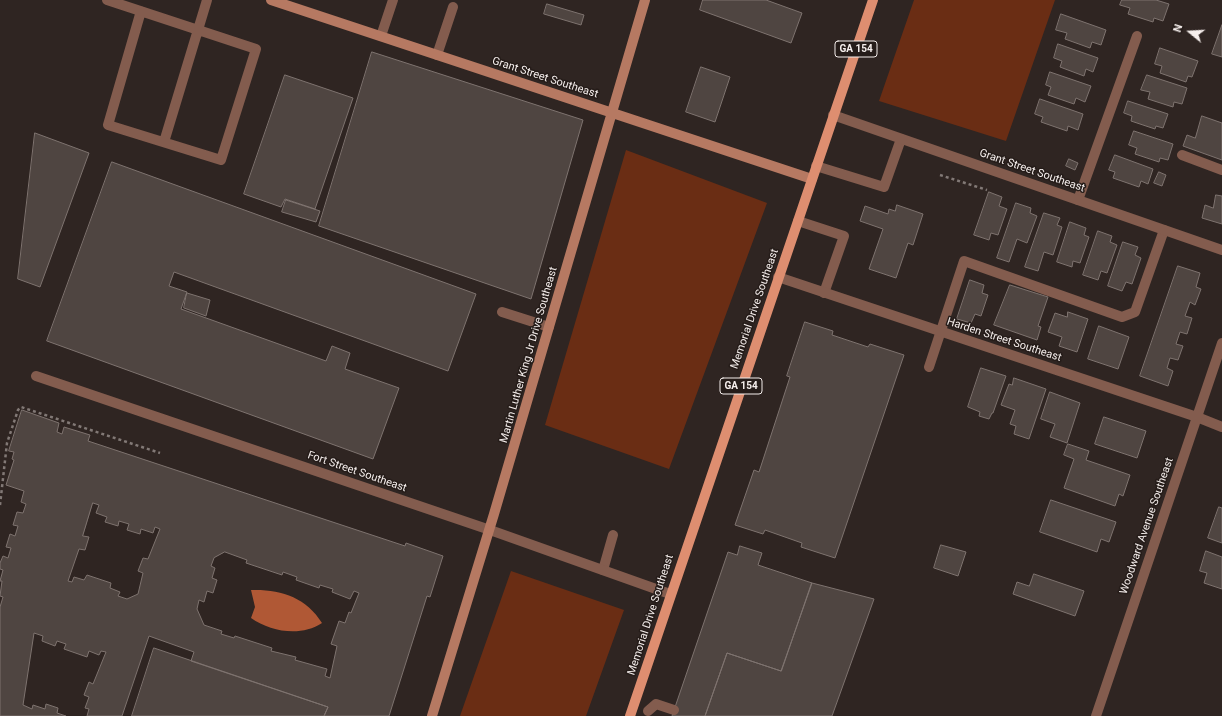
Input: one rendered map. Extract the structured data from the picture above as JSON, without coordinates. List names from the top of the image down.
{
  "streets": {
    "main road": [
      "GA 154",
      "Grant Street Southeast",
      "Memorial Drive Southeast",
      "Martin Luther King Jr Drive Southeast"
    ],
    "street": ["Harden Street Southeast", "Fort Street Southeast", "Woodward Avenue Southeast"]
  },
  "crossings": [
    ["Grant Street Southeast", "Memorial Drive Southeast"],
    ["Grant Street Southeast", "Martin Luther King Jr Drive Southeast"],
    ["Memorial Drive Southeast", "Harden Street Southeast"],
    ["Memorial Drive Southeast", "Fort Street Southeast"],
    ["Harden Street Southeast", "Woodward Avenue Southeast"],
    ["Martin Luther King Jr Drive Southeast", "Fort Street Southeast"]
  ],
  "north": "left"
}
